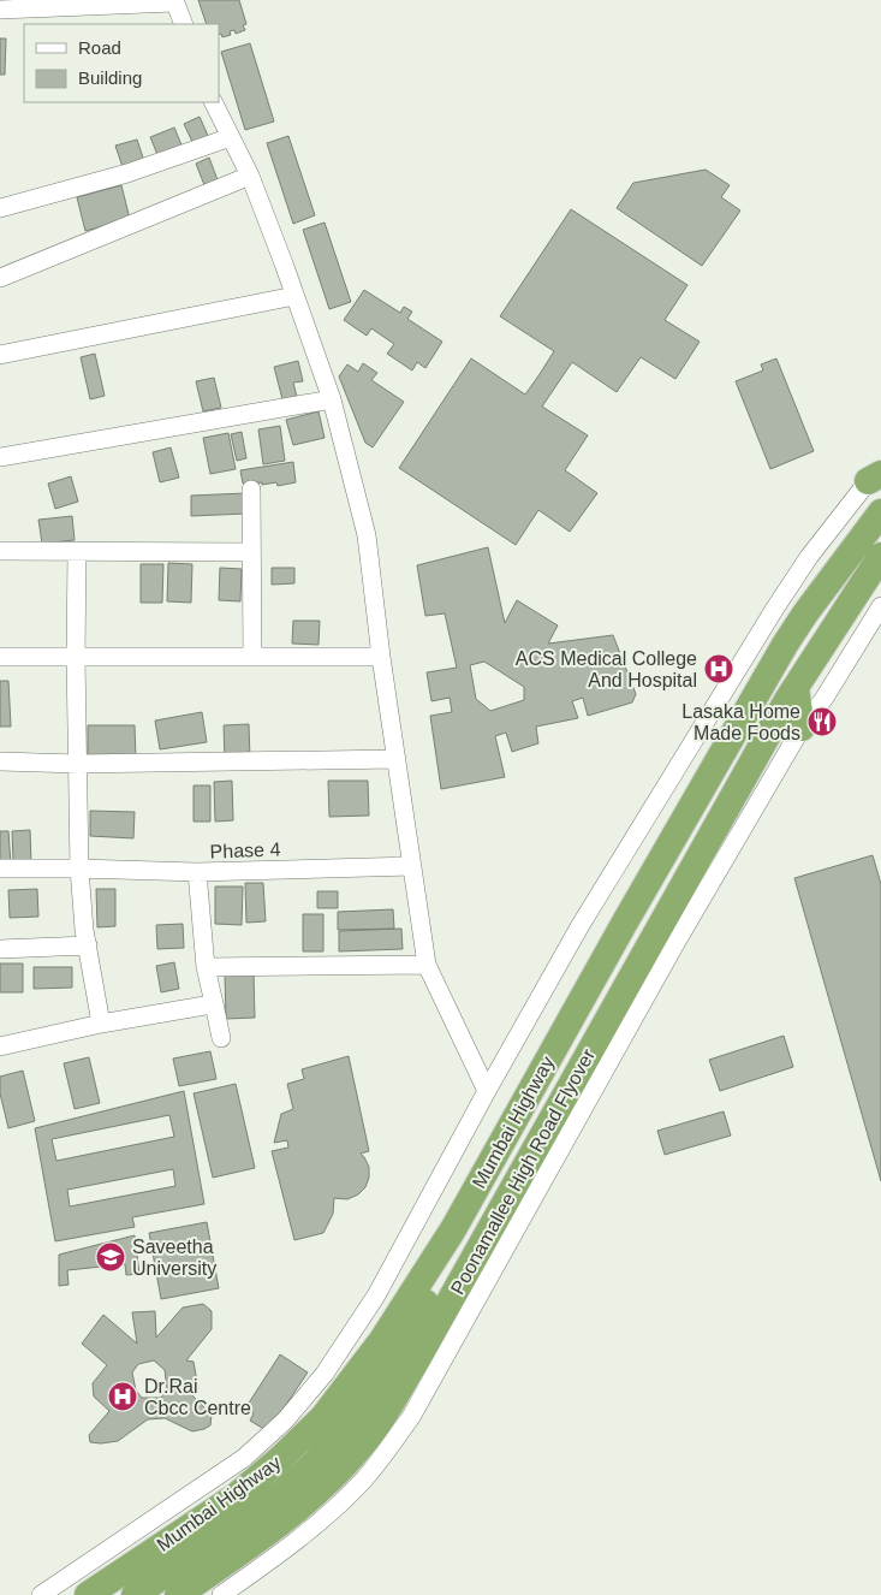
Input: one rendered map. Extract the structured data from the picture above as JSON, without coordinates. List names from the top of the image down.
{
  "streets": {
    "highway": ["Mumbai Highway", "Poonamallee High Road Flyover"],
    "street": ["Phase 4"]
  },
  "places": {
    "hospital": ["ACS Medical College And Hospital", "Dr.Rai Cbcc Centre"],
    "restaurant": ["Lasaka Home Made Foods"],
    "school or university": ["Saveetha University"]
  },
  "legend": ["Road", "Building"]
}
